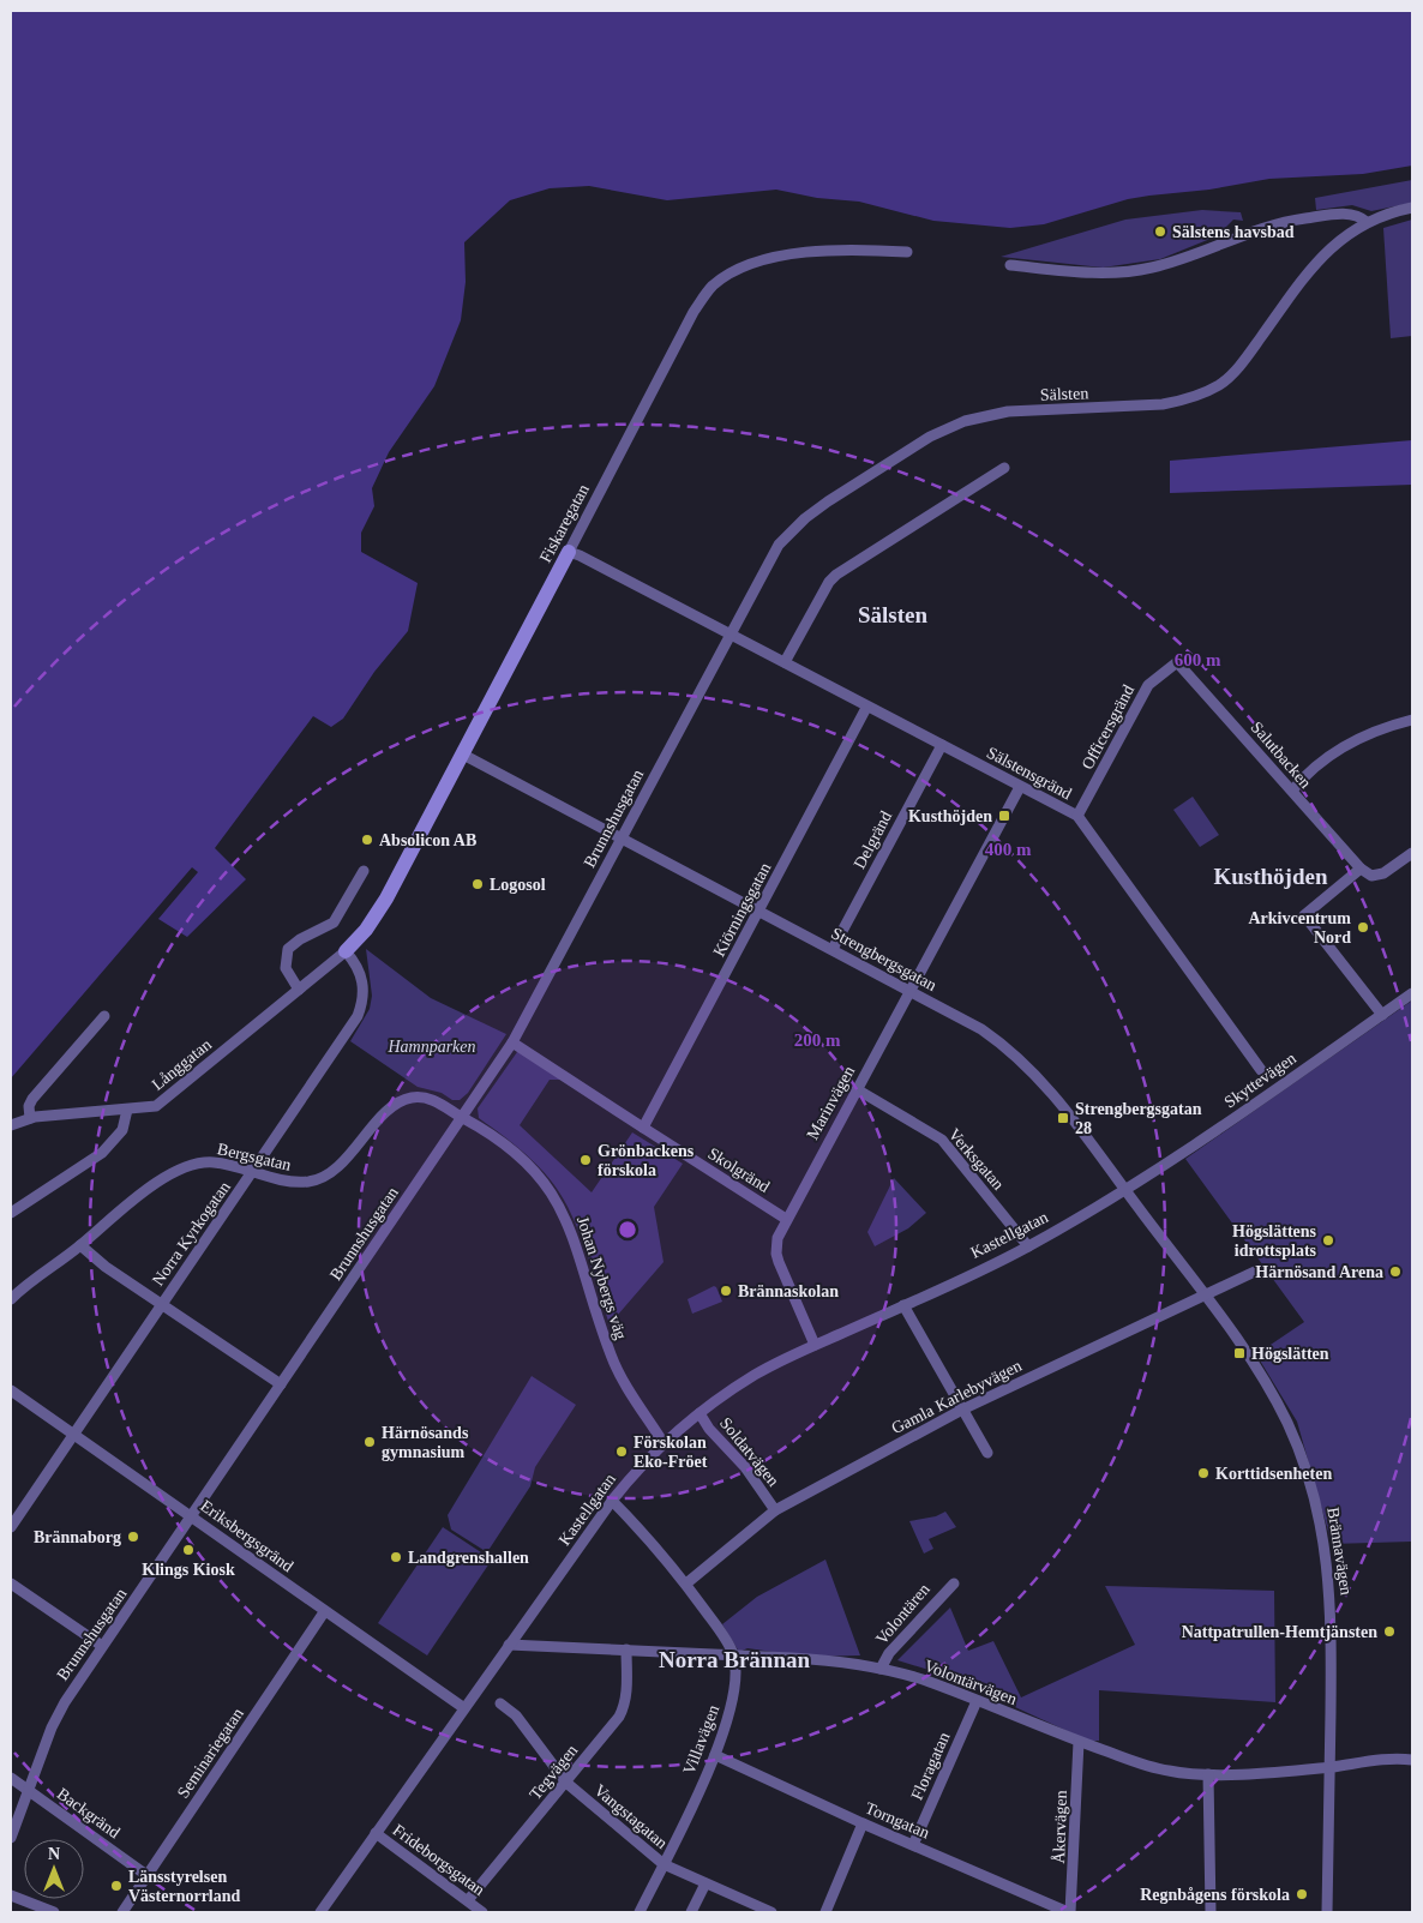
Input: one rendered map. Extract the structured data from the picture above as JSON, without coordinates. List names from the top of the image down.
{
  "streets": {
    "street": [
      "Sälsten",
      "Fiskaregatan",
      "Officersgränd",
      "Salutbacken",
      "Sälstensgränd",
      "Brunnshusgatan",
      "Delgränd",
      "Kiörningsgatan",
      "Strengbergsgatan",
      "Långgatan",
      "Skyttevägen",
      "Marinvägen",
      "Bergsgatan",
      "Verksgatan",
      "Skolgränd",
      "Norra Kyrkogatan",
      "Kastellgatan",
      "Johan Nybergs väg",
      "Gamla Karlebyvägen",
      "Soldatvägen",
      "Eriksbergsgränd",
      "Brännavägen",
      "Volontären",
      "Volontärvägen",
      "Villavägen",
      "Seminariegatan",
      "Floragatan",
      "Tegvägen",
      "Backgränd",
      "Vangstagatan",
      "Torngatan",
      "Åkervägen",
      "Frideborgsgatan"
    ]
  },
  "crossings": [
    ["Sälsten", "Sälstensgränd"],
    ["Sälsten", "Brunnshusgatan"],
    ["Fiskaregatan", "Sälstensgränd"],
    ["Fiskaregatan", "Strengbergsgatan"],
    ["Fiskaregatan", "Långgatan"],
    ["Fiskaregatan", "Norra Kyrkogatan"],
    ["Officersgränd", "Salutbacken"],
    ["Officersgränd", "Sälstensgränd"],
    ["Sälstensgränd", "Brunnshusgatan"],
    ["Sälstensgränd", "Delgränd"],
    ["Sälstensgränd", "Kiörningsgatan"],
    ["Sälstensgränd", "Marinvägen"],
    ["Brunnshusgatan", "Strengbergsgatan"],
    ["Brunnshusgatan", "Bergsgatan"],
    ["Brunnshusgatan", "Skolgränd"],
    ["Brunnshusgatan", "Johan Nybergs väg"],
    ["Brunnshusgatan", "Eriksbergsgränd"],
    ["Brunnshusgatan", "Backgränd"],
    ["Delgränd", "Strengbergsgatan"],
    ["Kiörningsgatan", "Strengbergsgatan"],
    ["Kiörningsgatan", "Skolgränd"],
    ["Strengbergsgatan", "Skyttevägen"],
    ["Strengbergsgatan", "Marinvägen"],
    ["Strengbergsgatan", "Kastellgatan"],
    ["Strengbergsgatan", "Gamla Karlebyvägen"],
    ["Strengbergsgatan", "Brännavägen"],
    ["Långgatan", "Norra Kyrkogatan"],
    ["Skyttevägen", "Kastellgatan"],
    ["Marinvägen", "Verksgatan"],
    ["Marinvägen", "Skolgränd"],
    ["Marinvägen", "Kastellgatan"],
    ["Bergsgatan", "Norra Kyrkogatan"],
    ["Bergsgatan", "Johan Nybergs väg"],
    ["Verksgatan", "Kastellgatan"],
    ["Norra Kyrkogatan", "Eriksbergsgränd"],
    ["Kastellgatan", "Johan Nybergs väg"],
    ["Kastellgatan", "Soldatvägen"],
    ["Kastellgatan", "Eriksbergsgränd"],
    ["Kastellgatan", "Volontärvägen"],
    ["Kastellgatan", "Frideborgsgatan"],
    ["Gamla Karlebyvägen", "Soldatvägen"],
    ["Gamla Karlebyvägen", "Brännavägen"],
    ["Eriksbergsgränd", "Seminariegatan"],
    ["Brännavägen", "Volontärvägen"],
    ["Volontären", "Volontärvägen"],
    ["Volontärvägen", "Villavägen"],
    ["Volontärvägen", "Floragatan"],
    ["Volontärvägen", "Tegvägen"],
    ["Volontärvägen", "Åkervägen"],
    ["Villavägen", "Vangstagatan"],
    ["Villavägen", "Torngatan"],
    ["Seminariegatan", "Backgränd"],
    ["Floragatan", "Torngatan"],
    ["Tegvägen", "Vangstagatan"],
    ["Tegvägen", "Frideborgsgatan"],
    ["Torngatan", "Åkervägen"]
  ],
  "districts": ["Sälsten", "Kusthöjden", "Norra Brännan"],
  "parks": ["Hamnparken"],
  "places": {
    "other": [
      "Sälstens havsbad",
      "Absolicon AB",
      "Logosol",
      "Arkivcentrum Nord",
      "Grönbackens förskola",
      "Högslättens idrottsplats",
      "Härnösand Arena",
      "Brännaskolan",
      "Härnösands gymnasium",
      "Förskolan Eko-Fröet",
      "Korttidsenheten",
      "Brännaborg",
      "Klings Kiosk",
      "Landgrenshallen",
      "Nattpatrullen-Hemtjänsten",
      "Länsstyrelsen Västernorrland",
      "Regnbågens förskola"
    ],
    "transit": ["Kusthöjden", "Strengbergsgatan 28", "Högslätten"]
  },
  "north": "top",
  "rings": ["600 m", "400 m", "200 m"]
}
